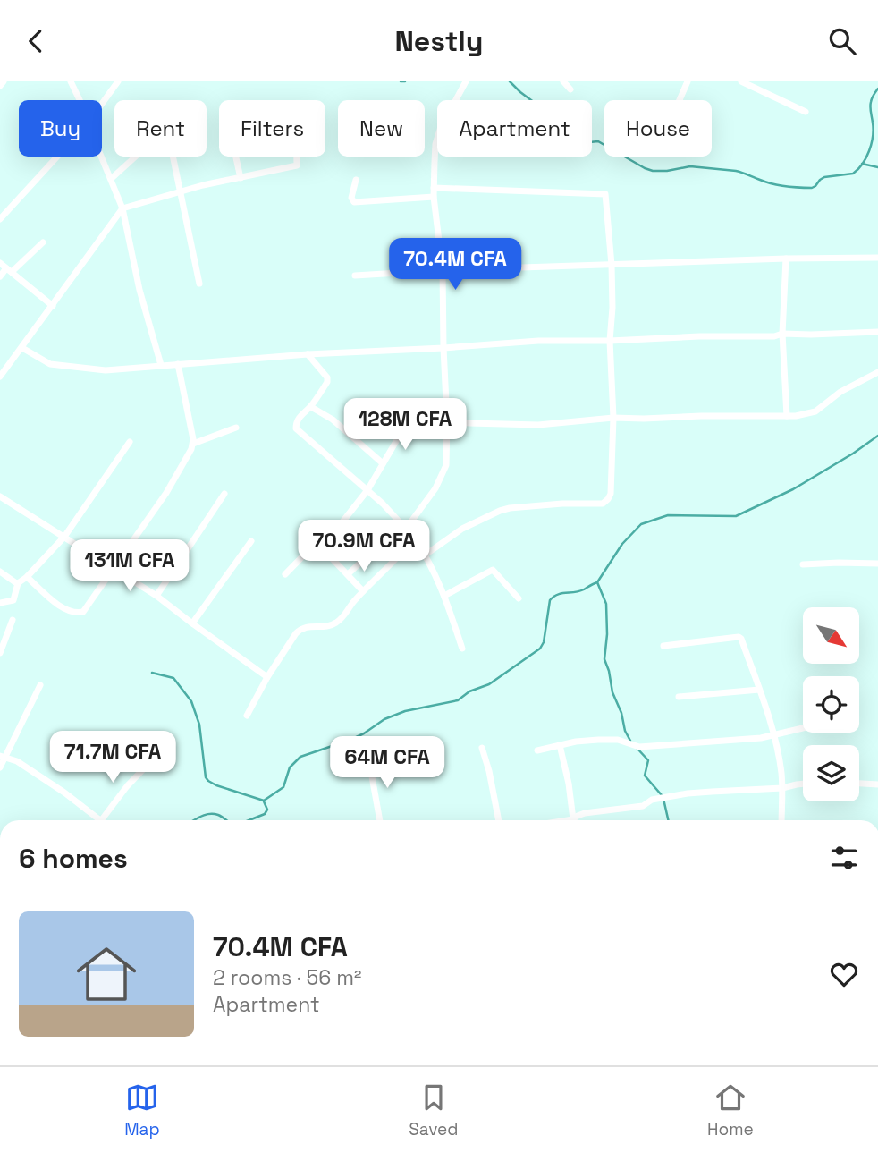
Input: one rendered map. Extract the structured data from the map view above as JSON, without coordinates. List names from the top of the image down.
{
  "north": "bottom right",
  "page": {
    "header": "Nestly",
    "chip": [
      "Buy",
      "Rent",
      "Filters",
      "New",
      "Apartment",
      "House"
    ],
    "price": [
      "70.4M CFA",
      "128M CFA",
      "70.9M CFA",
      "131M CFA",
      "71.7M CFA",
      "64M CFA"
    ],
    "heading": "6 homes",
    "list": [
      {
        "name": "70.4M CFA",
        "note": "2 rooms · 56 m² · Apartment"
      }
    ],
    "tabs": ["Map", "Saved", "Home"]
  }
}
